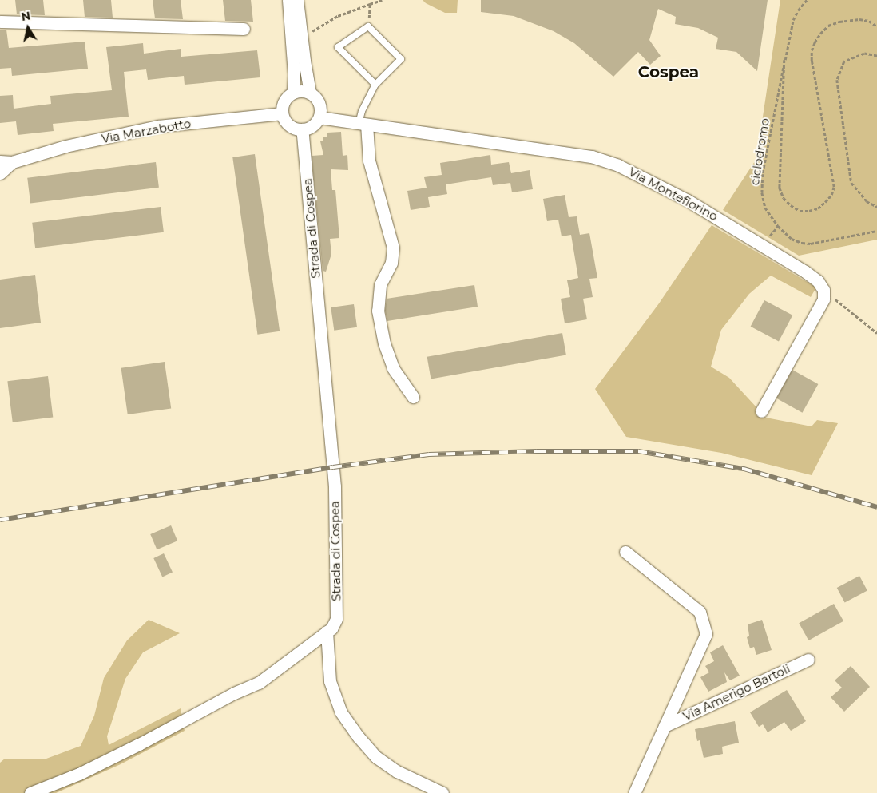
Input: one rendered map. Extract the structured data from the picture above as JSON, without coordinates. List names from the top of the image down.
{
  "streets": {
    "street": [
      "Via Marzabotto",
      "Via Montefiorino",
      "Strada di Cospea",
      "Via Amerigo Bartoli"
    ],
    "path": ["ciclodromo"]
  },
  "crossings": [
    ["Via Marzabotto", "Via Montefiorino"],
    ["Via Marzabotto", "Strada di Cospea"],
    ["Via Montefiorino", "Strada di Cospea"]
  ],
  "districts": ["Cospea"],
  "north": "top"
}
